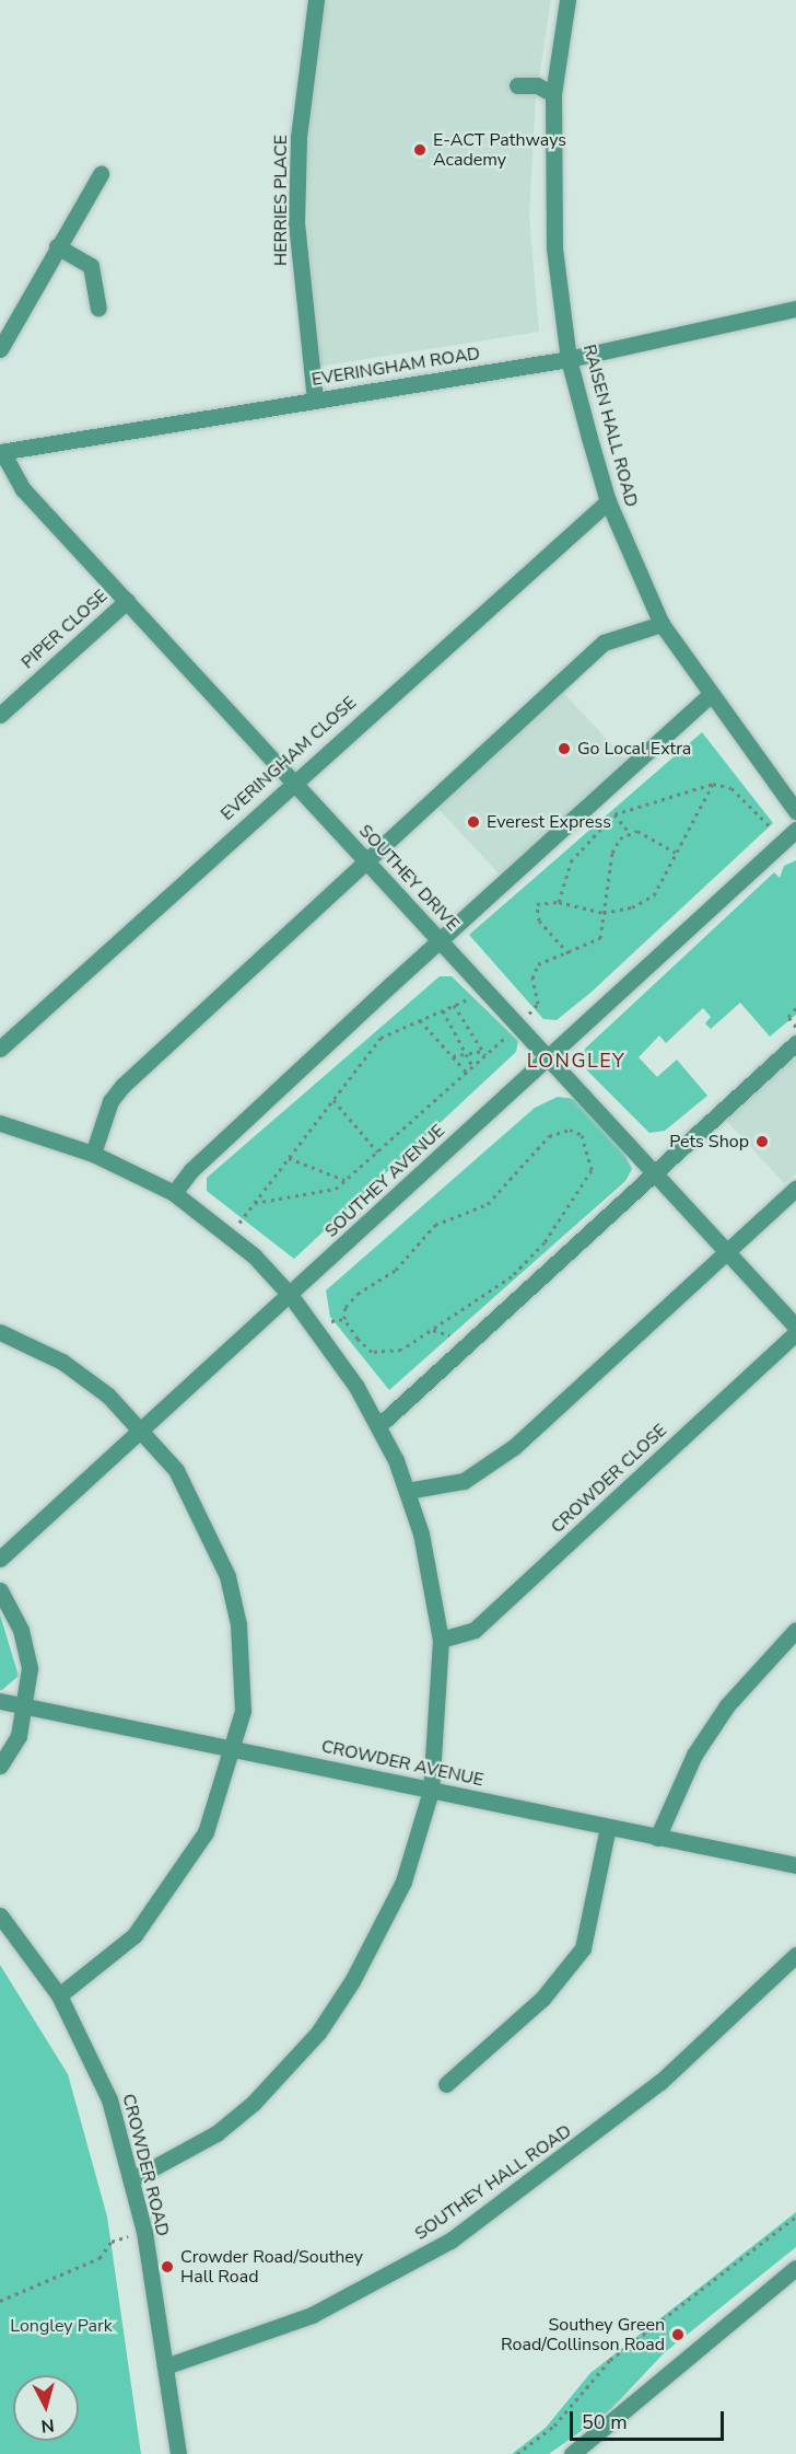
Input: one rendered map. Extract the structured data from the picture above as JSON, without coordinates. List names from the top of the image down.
{
  "streets": {
    "street": [
      "HERRIES PLACE",
      "EVERINGHAM ROAD",
      "RAISEN HALL ROAD",
      "PIPER CLOSE",
      "EVERINGHAM CLOSE",
      "SOUTHEY DRIVE",
      "SOUTHEY AVENUE",
      "CROWDER CLOSE",
      "CROWDER AVENUE",
      "CROWDER ROAD",
      "SOUTHEY HALL ROAD"
    ]
  },
  "crossings": [
    ["HERRIES PLACE", "EVERINGHAM ROAD"],
    ["EVERINGHAM ROAD", "RAISEN HALL ROAD"],
    ["EVERINGHAM ROAD", "SOUTHEY DRIVE"],
    ["RAISEN HALL ROAD", "EVERINGHAM CLOSE"],
    ["PIPER CLOSE", "SOUTHEY DRIVE"],
    ["EVERINGHAM CLOSE", "SOUTHEY DRIVE"],
    ["SOUTHEY DRIVE", "SOUTHEY AVENUE"],
    ["CROWDER ROAD", "SOUTHEY HALL ROAD"]
  ],
  "districts": ["LONGLEY"],
  "parks": ["Longley Park"],
  "places": [
    "E-ACT Pathways Academy",
    "Go Local Extra",
    "Everest Express",
    "Pets Shop",
    "Crowder Road/Southey Hall Road",
    "Southey Green Road/Collinson Road"
  ],
  "scale_bar": "50 m",
  "north": "bottom"
}
